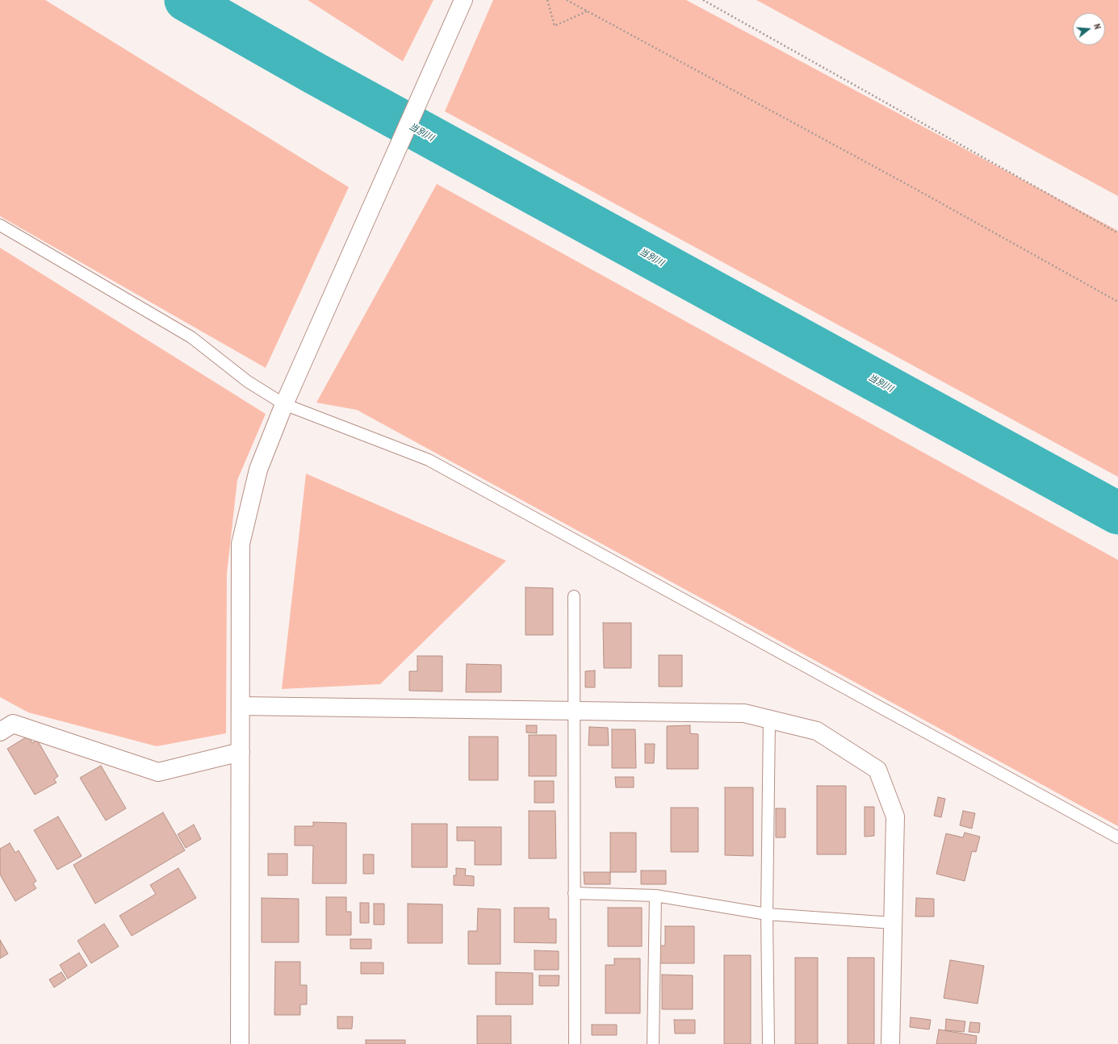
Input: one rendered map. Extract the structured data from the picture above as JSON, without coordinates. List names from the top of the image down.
{
  "water": ["当別川"],
  "north": "right"
}
